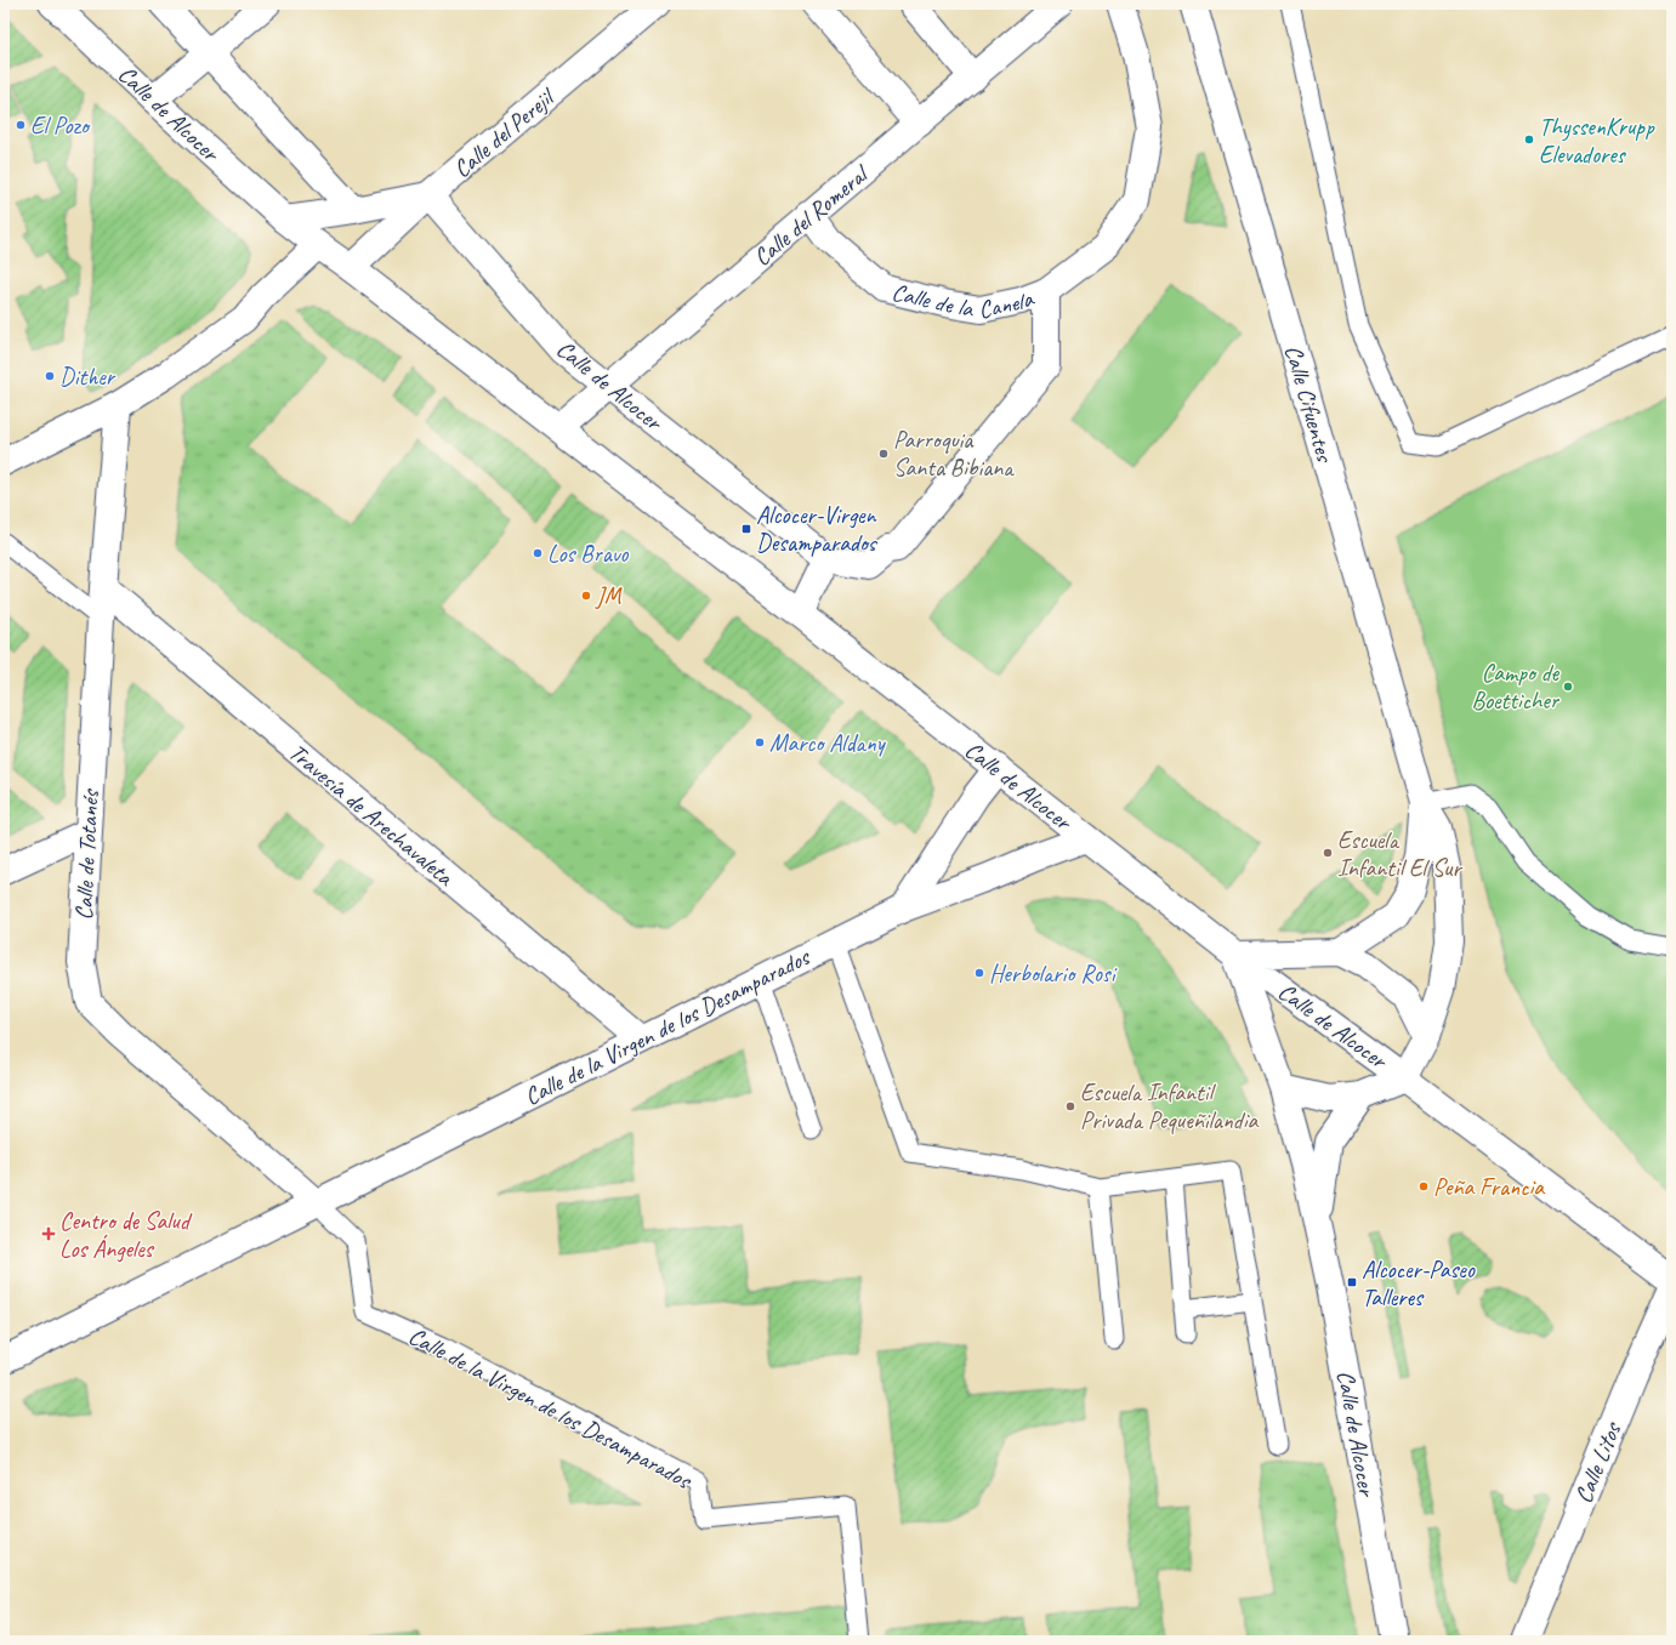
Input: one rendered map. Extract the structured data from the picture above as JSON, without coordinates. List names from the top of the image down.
{
  "streets": {
    "street": [
      "Calle de Alcocer",
      "Calle del Perejil",
      "Calle del Romeral",
      "Calle de la Canela",
      "Calle Cifuentes",
      "Travesía de Arechavaleta",
      "Calle de Totanés",
      "Calle de la Virgen de los Desamparados",
      "Calle Litos"
    ]
  },
  "crossings": [
    ["Calle de Alcocer", "Calle del Perejil"],
    ["Calle de Alcocer", "Calle del Romeral"],
    ["Calle de Alcocer", "Calle Cifuentes"],
    ["Calle de Alcocer", "Calle de la Virgen de los Desamparados"],
    ["Calle del Romeral", "Calle de la Canela"],
    ["Travesía de Arechavaleta", "Calle de Totanés"],
    ["Travesía de Arechavaleta", "Calle de la Virgen de los Desamparados"],
    ["Calle de Totanés", "Calle de la Virgen de los Desamparados"]
  ],
  "places": {
    "other": [
      "El Pozo",
      "ThyssenKrupp Elevadores",
      "Dither",
      "Parroquia Santa Bibiana",
      "Los Bravo",
      "JM",
      "Campo de Boetticher",
      "Marco Aldany",
      "Escuela Infantil El Sur",
      "Herbolario Rosi",
      "Escuela Infantil Privada Pequeñilandia",
      "Peña Francia"
    ],
    "transit": ["Alcocer-Virgen Desamparados", "Alcocer-Paseo Talleres"],
    "health": ["Centro de Salud Los Ángeles"]
  }
}
